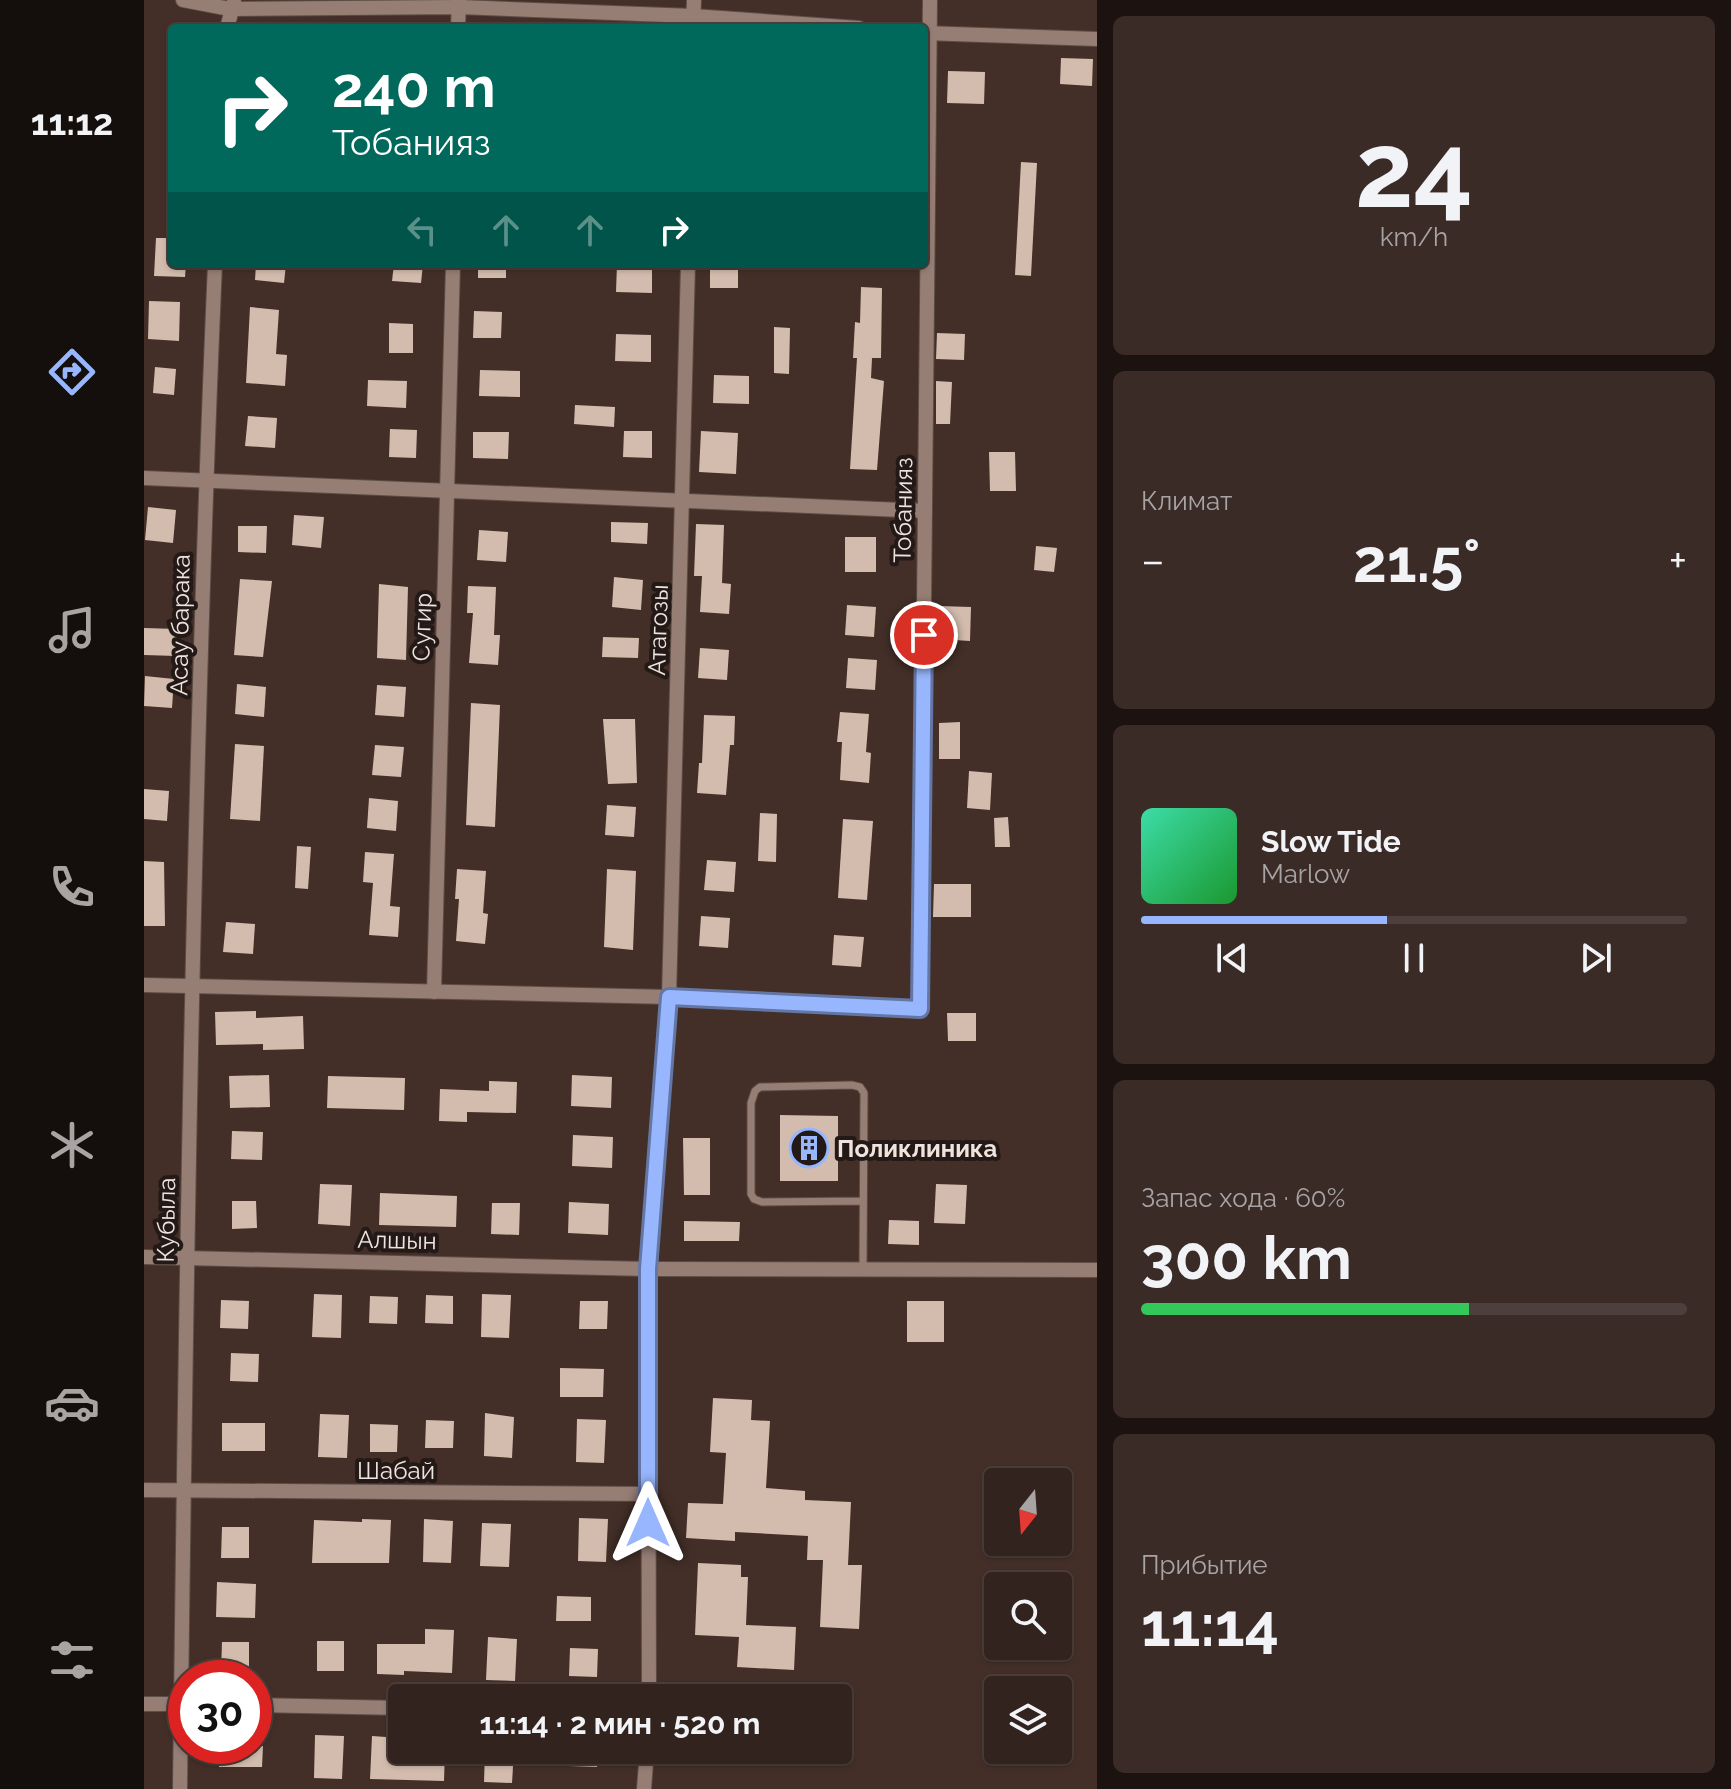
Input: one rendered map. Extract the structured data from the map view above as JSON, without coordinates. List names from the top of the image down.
{
  "streets": {
    "street": [
      "Тобанияз",
      "Асау барака",
      "Сугир",
      "Атагозы",
      "Кубыла",
      "Алшын",
      "Шабай"
    ]
  },
  "crossings": [
    ["Тобанияз", "Атагозы"],
    ["Асау барака", "Кубыла"],
    ["Атагозы", "Алшын"],
    ["Атагозы", "Шабай"],
    ["Кубыла", "Алшын"],
    ["Кубыла", "Шабай"]
  ],
  "places": {
    "building": ["Поликлиника"]
  },
  "north": "bottom",
  "page": {
    "tabs": "11:12",
    "tile": [
      ["24", "km/h"],
      "Климат",
      ["Запас хода · 60%", "300 km"],
      ["Прибытие", "11:14"]
    ],
    "turn": ["240 m", "Тобанияз"],
    "heat": ["−", "21.5°", "+"],
    "song": ["Slow Tide", "Marlow"],
    "limit": "30",
    "trip": "11:14 · 2 мин · 520 m"
  }
}
